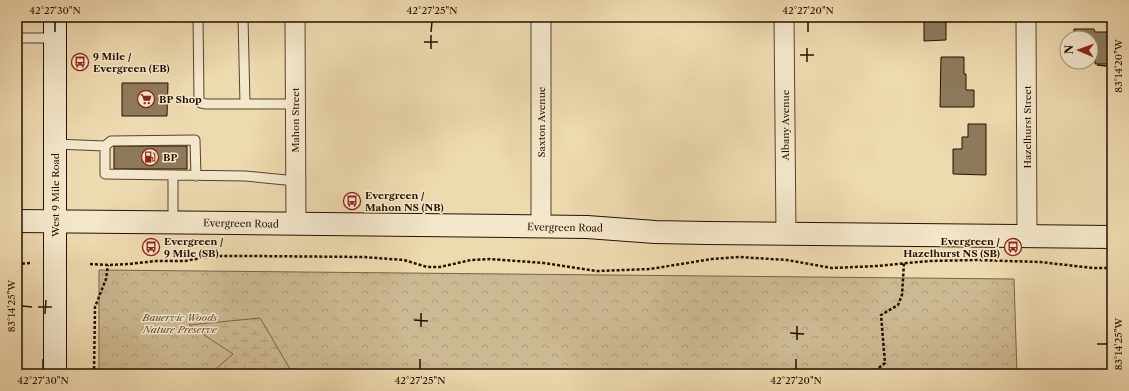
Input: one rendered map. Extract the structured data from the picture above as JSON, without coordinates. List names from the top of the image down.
{
  "streets": {
    "main road": ["West 9 Mile Road", "Evergreen Road"],
    "street": [
      "Mahon Street",
      "Saxton Avenue",
      "Albany Avenue",
      "Hazelhurst Street"
    ]
  },
  "crossings": [
    ["Mahon Street", "Evergreen Road"],
    ["Saxton Avenue", "Evergreen Road"],
    ["Albany Avenue", "Evergreen Road"],
    ["Hazelhurst Street", "Evergreen Road"],
    ["West 9 Mile Road", "Evergreen Road"]
  ],
  "parks": ["Bauervic Woods Nature Preserve"],
  "places": {
    "bus stop": [
      "9 Mile / Evergreen (EB)",
      "Evergreen / Mahon NS (NB)",
      "Evergreen / 9 Mile (SB)",
      "Evergreen / Hazelhurst NS (SB)"
    ],
    "supermarket": ["BP Shop"],
    "fuel station": ["BP"]
  },
  "north": "left",
  "coordinates": [
    "42°27'30\"N",
    "42°27'25\"N",
    "42°27'20\"N",
    "83°14'20\"W",
    "83°14'25\"W"
  ]
}
